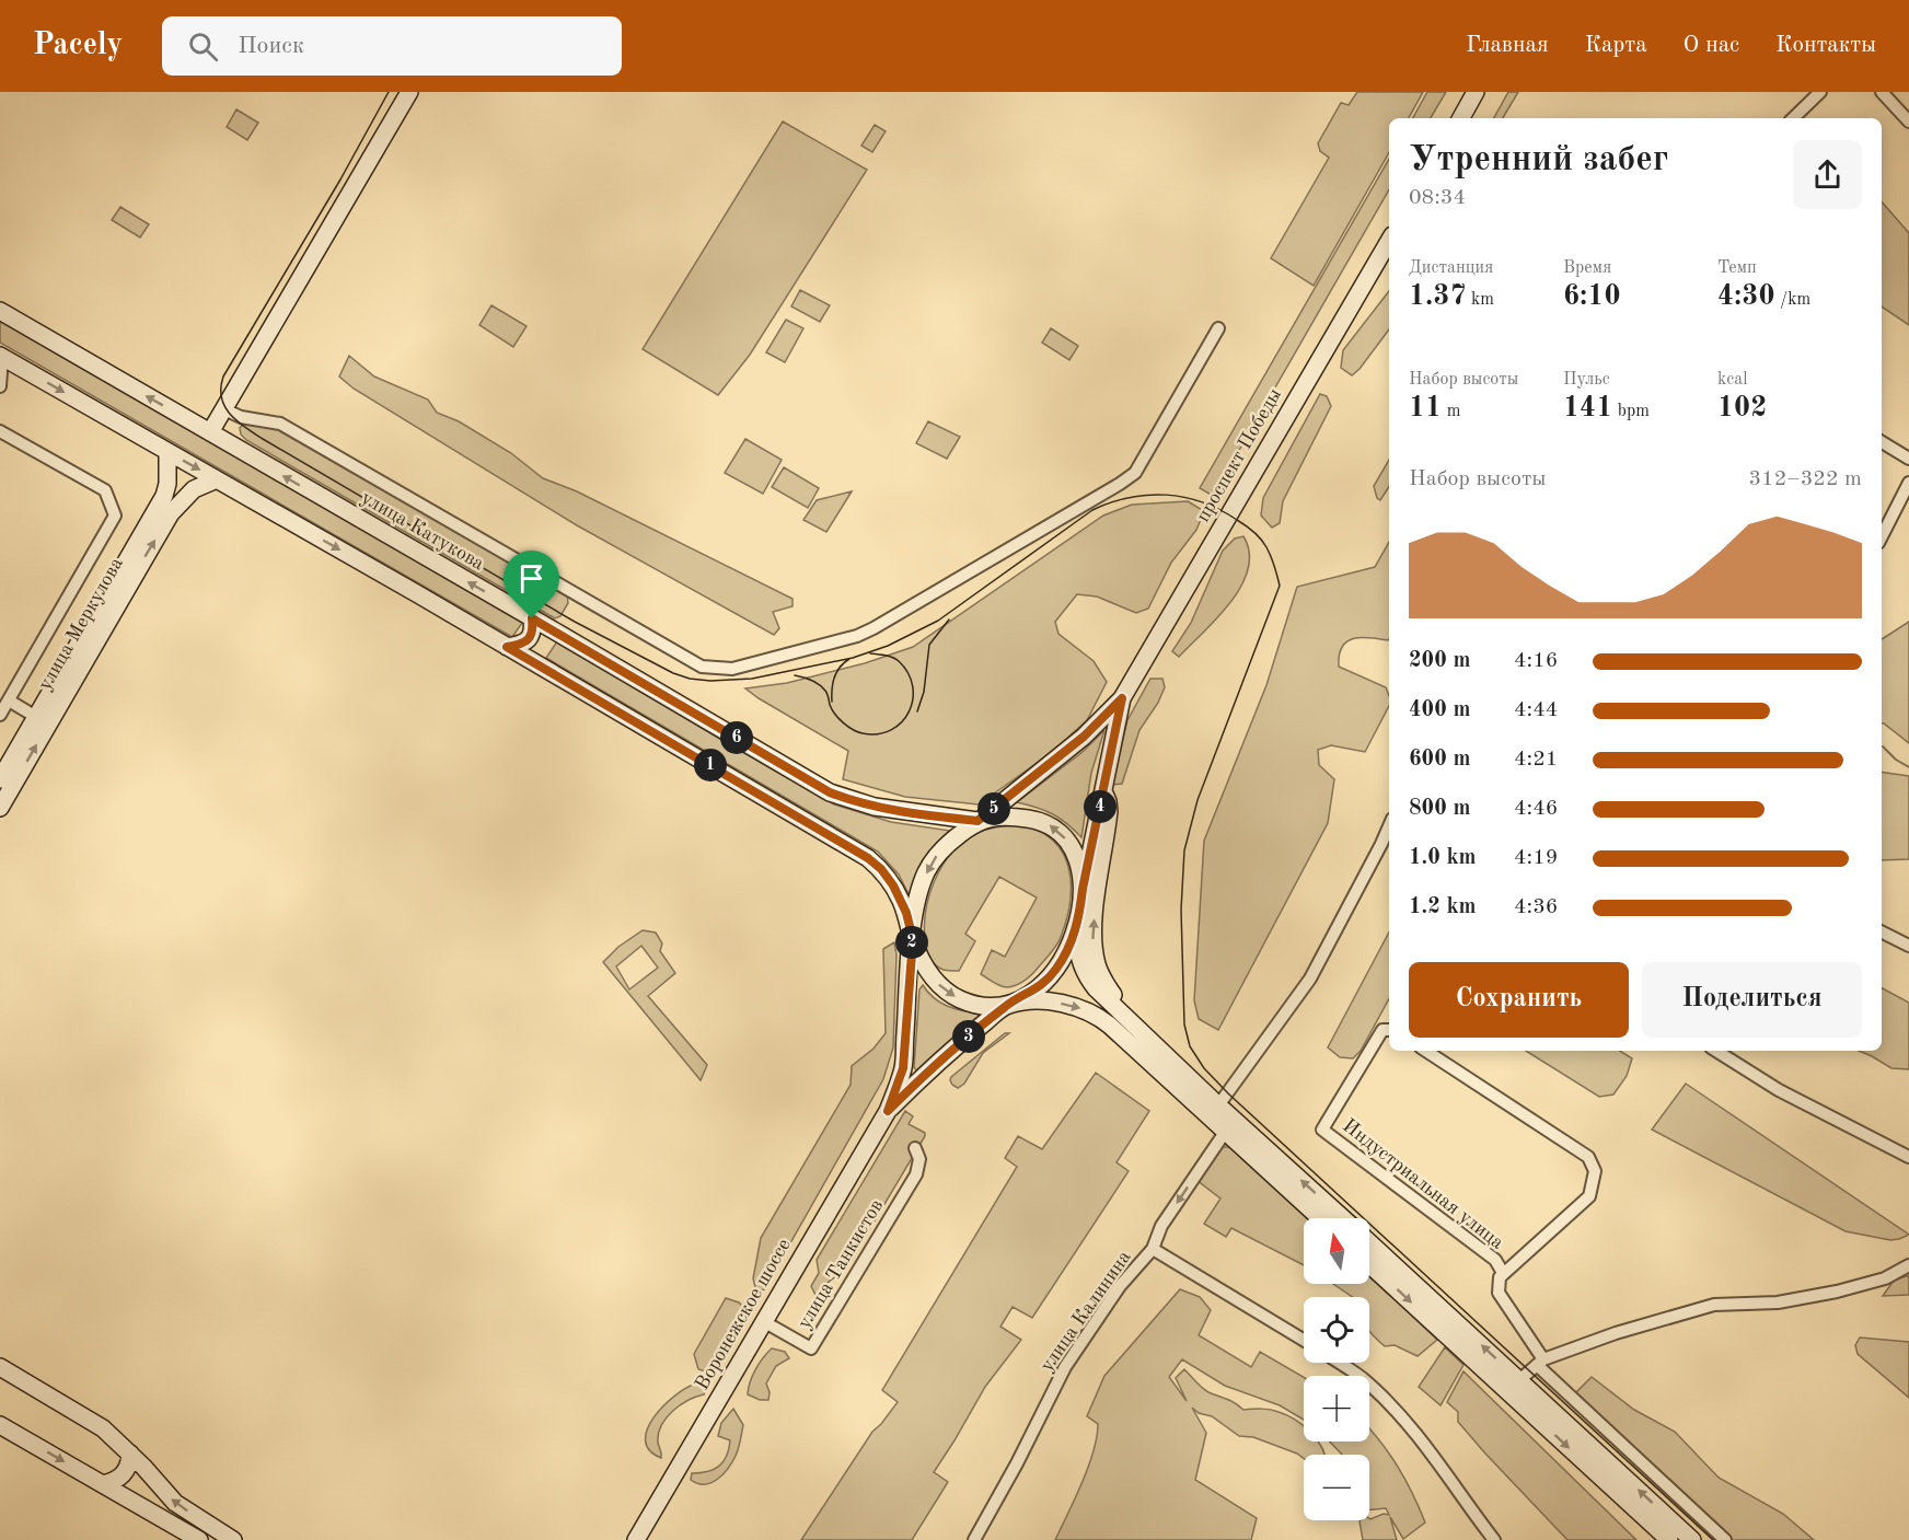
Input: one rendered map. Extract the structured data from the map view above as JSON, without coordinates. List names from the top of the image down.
{
  "streets": {
    "main road": [
      "проспект Победы",
      "улица Катукова",
      "улица Меркулова",
      "Воронежское шоссе"
    ],
    "street": ["Индустриальная улица", "улица Танкистов", "улица Калинина"]
  },
  "crossings": [
    ["улица Танкистов", "Воронежское шоссе"]
  ],
  "north": "top",
  "page": {
    "header": "Pacely",
    "search": "Поиск",
    "nav": [
      "Главная",
      "Карта",
      "О нас",
      "Контакты"
    ],
    "heading": ["Утренний забег", "08:34"],
    "stats": [
      ["Дистанция", "1.37 km"],
      ["Время", "6:10"],
      ["Темп", "4:30 /km"],
      ["Набор высоты", "11 m"],
      ["Пульс", "141 bpm"],
      ["kcal", "102"]
    ],
    "chart": ["Набор высоты", "312–322 m"],
    "list": [
      {
        "name": "200 m",
        "note": "4:16"
      },
      {
        "name": "400 m",
        "note": "4:44"
      },
      {
        "name": "600 m",
        "note": "4:21"
      },
      {
        "name": "800 m",
        "note": "4:46"
      },
      {
        "name": "1.0 km",
        "note": "4:19"
      },
      {
        "name": "1.2 km",
        "note": "4:36"
      }
    ],
    "pins": [
      "6",
      "1",
      "4",
      "5",
      "2",
      "3"
    ],
    "buttons": ["Сохранить", "Поделиться"],
    "map_buttons": ["+", "−"]
  }
}
